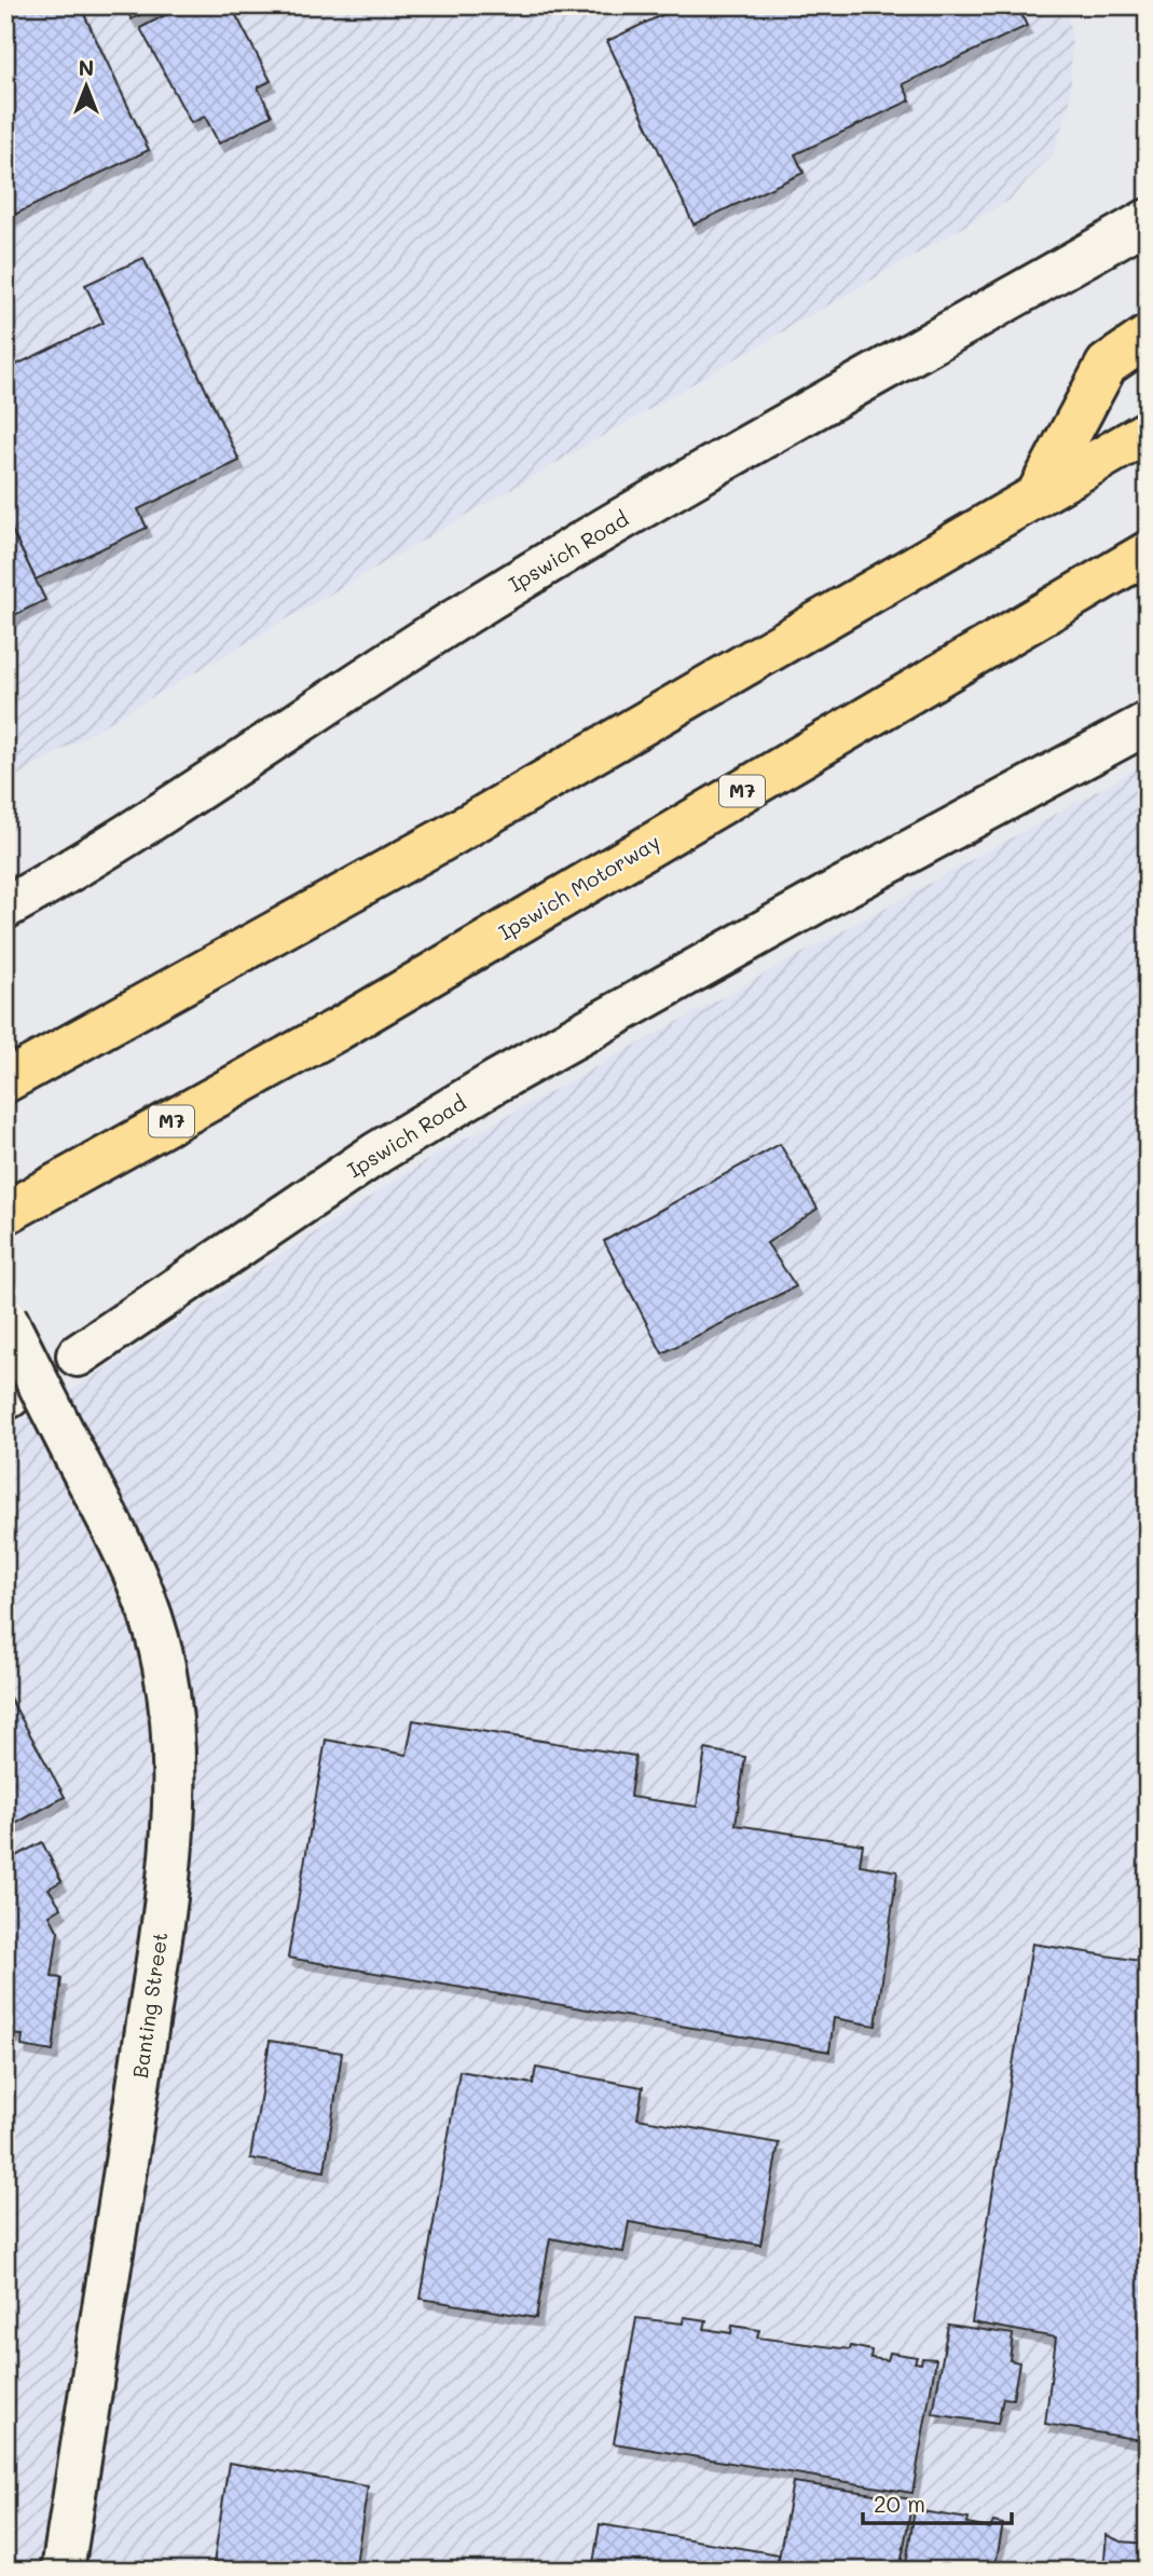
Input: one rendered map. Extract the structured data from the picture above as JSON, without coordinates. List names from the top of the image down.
{
  "streets": {
    "highway": ["M7", "Ipswich Motorway"],
    "street": ["Ipswich Road", "Banting Street"]
  },
  "scale_bar": "20 m",
  "north": "top"
}
